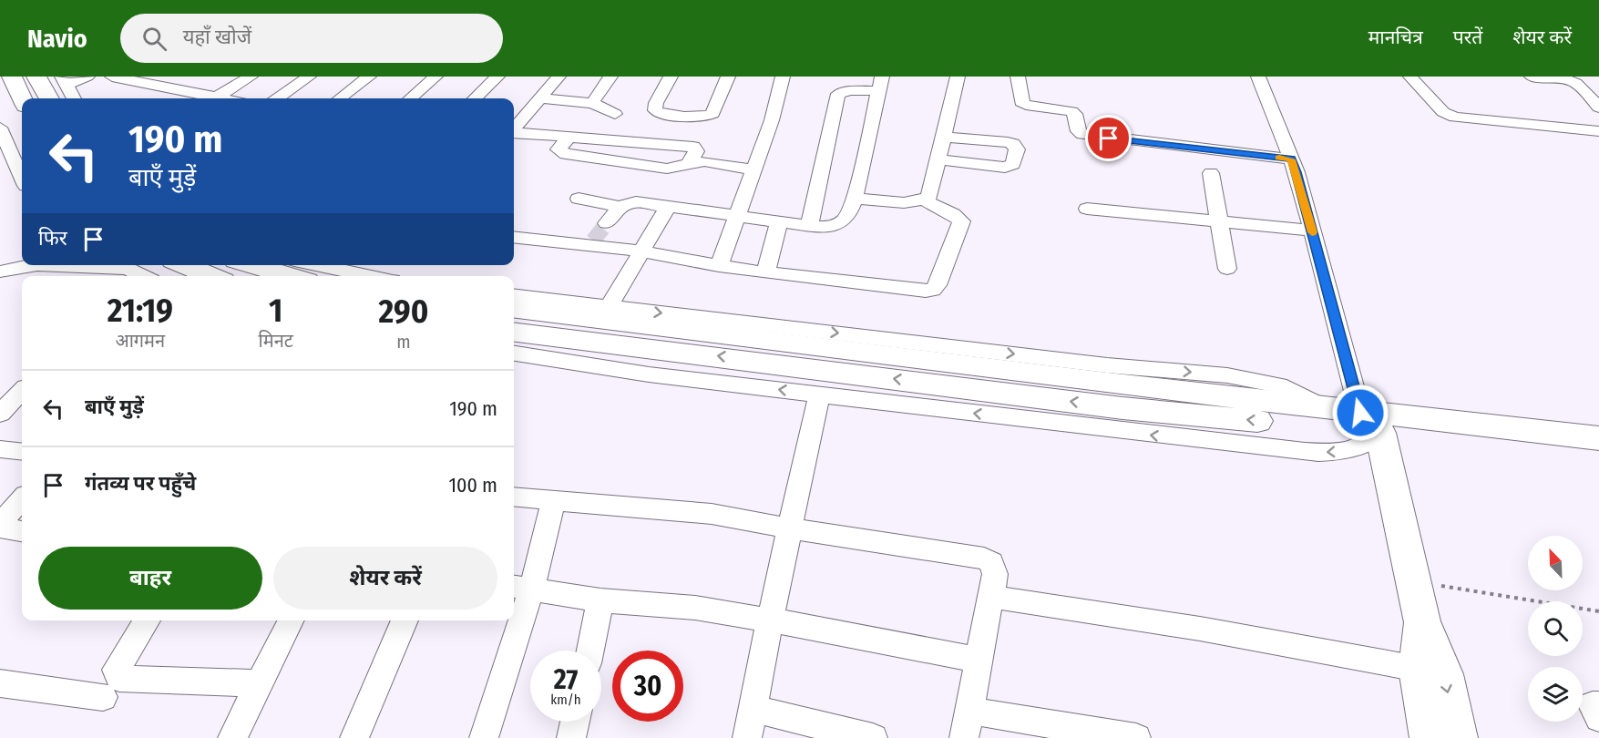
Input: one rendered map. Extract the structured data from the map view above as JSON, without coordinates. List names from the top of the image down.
{
  "north": "top left",
  "page": {
    "header": "Navio",
    "search": "यहाँ खोजें",
    "nav": ["मानचित्र", "परतें", "शेयर करें"],
    "turn": ["190 m", "बाएँ मुड़ें"],
    "then": "फिर",
    "eta": [
      "21:19",
      "आगमन",
      "1",
      "मिनट",
      "290",
      "m"
    ],
    "list": [
      {
        "name": "बाएँ मुड़ें",
        "value": "190 m"
      },
      {
        "name": "गंतव्य पर पहुँचे",
        "value": "100 m"
      }
    ],
    "buttons": ["बाहर", "शेयर करें"],
    "speed": "27 km/h",
    "limit": "30"
  }
}
